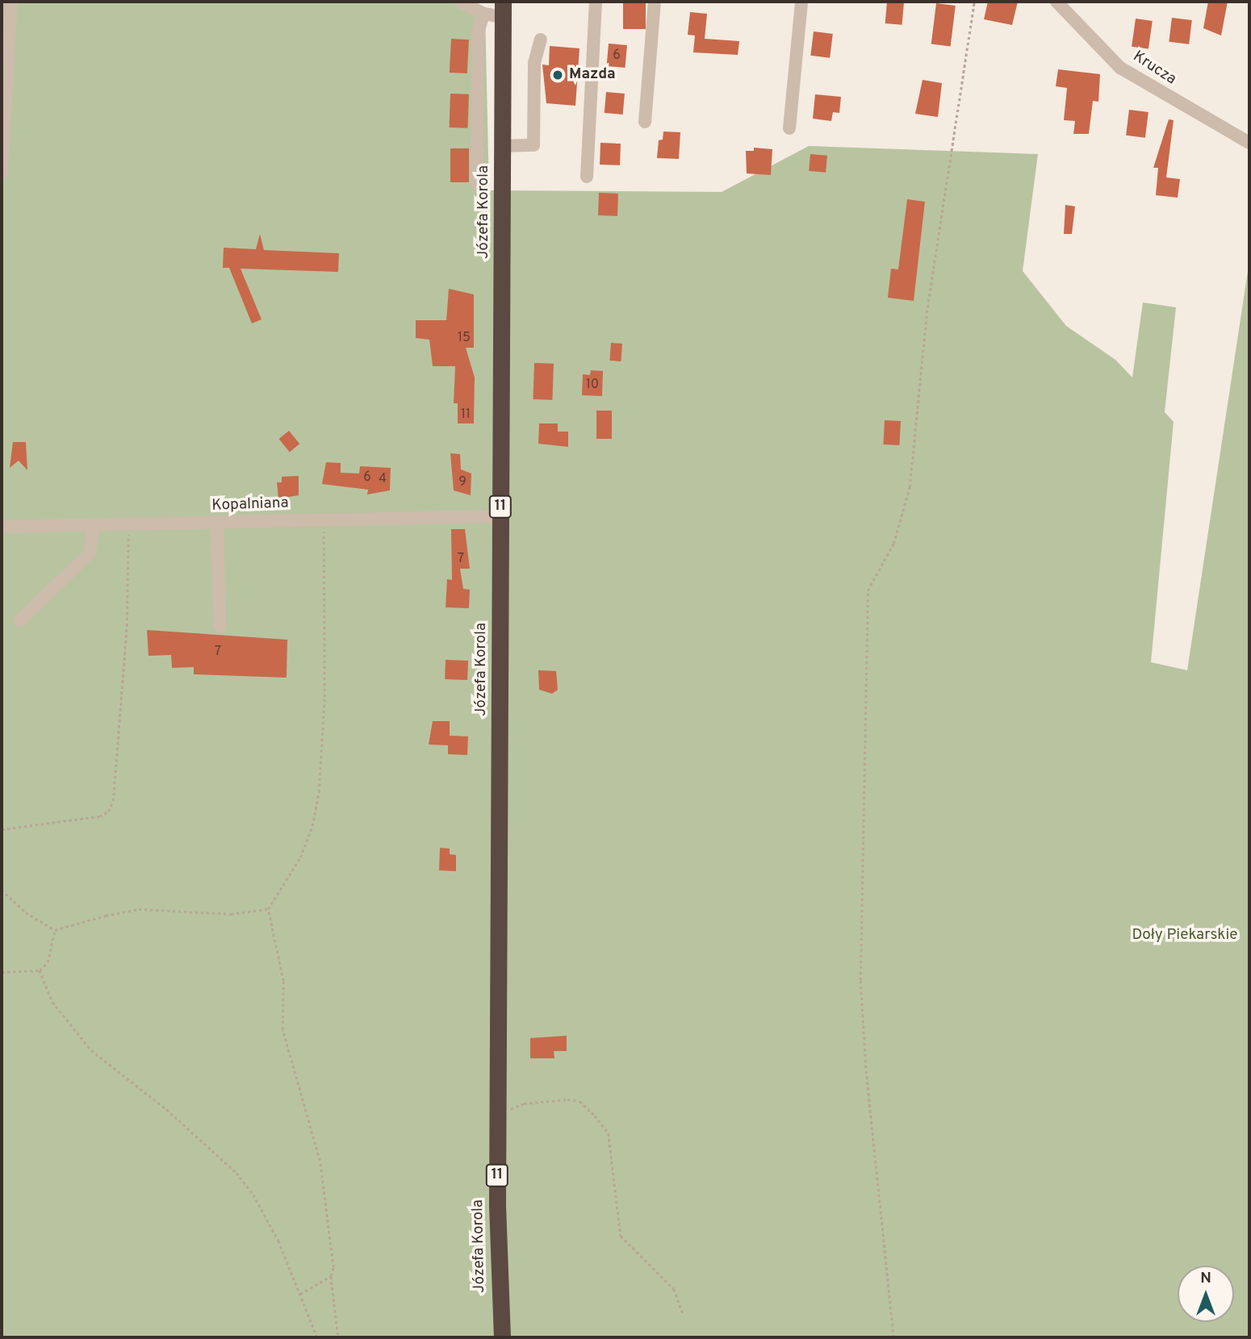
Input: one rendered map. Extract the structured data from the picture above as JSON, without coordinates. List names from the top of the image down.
{
  "streets": {
    "highway": ["Józefa Korola", "11"],
    "street": ["Krucza", "Kopalniana"]
  },
  "crossings": [
    ["Józefa Korola", "Kopalniana"]
  ],
  "parks": ["Doły Piekarskie"],
  "places": ["Mazda"],
  "house_numbers": [
    "6",
    "15",
    "10",
    "11",
    "6",
    "4",
    "9",
    "7",
    "7"
  ],
  "north": "top"
}
